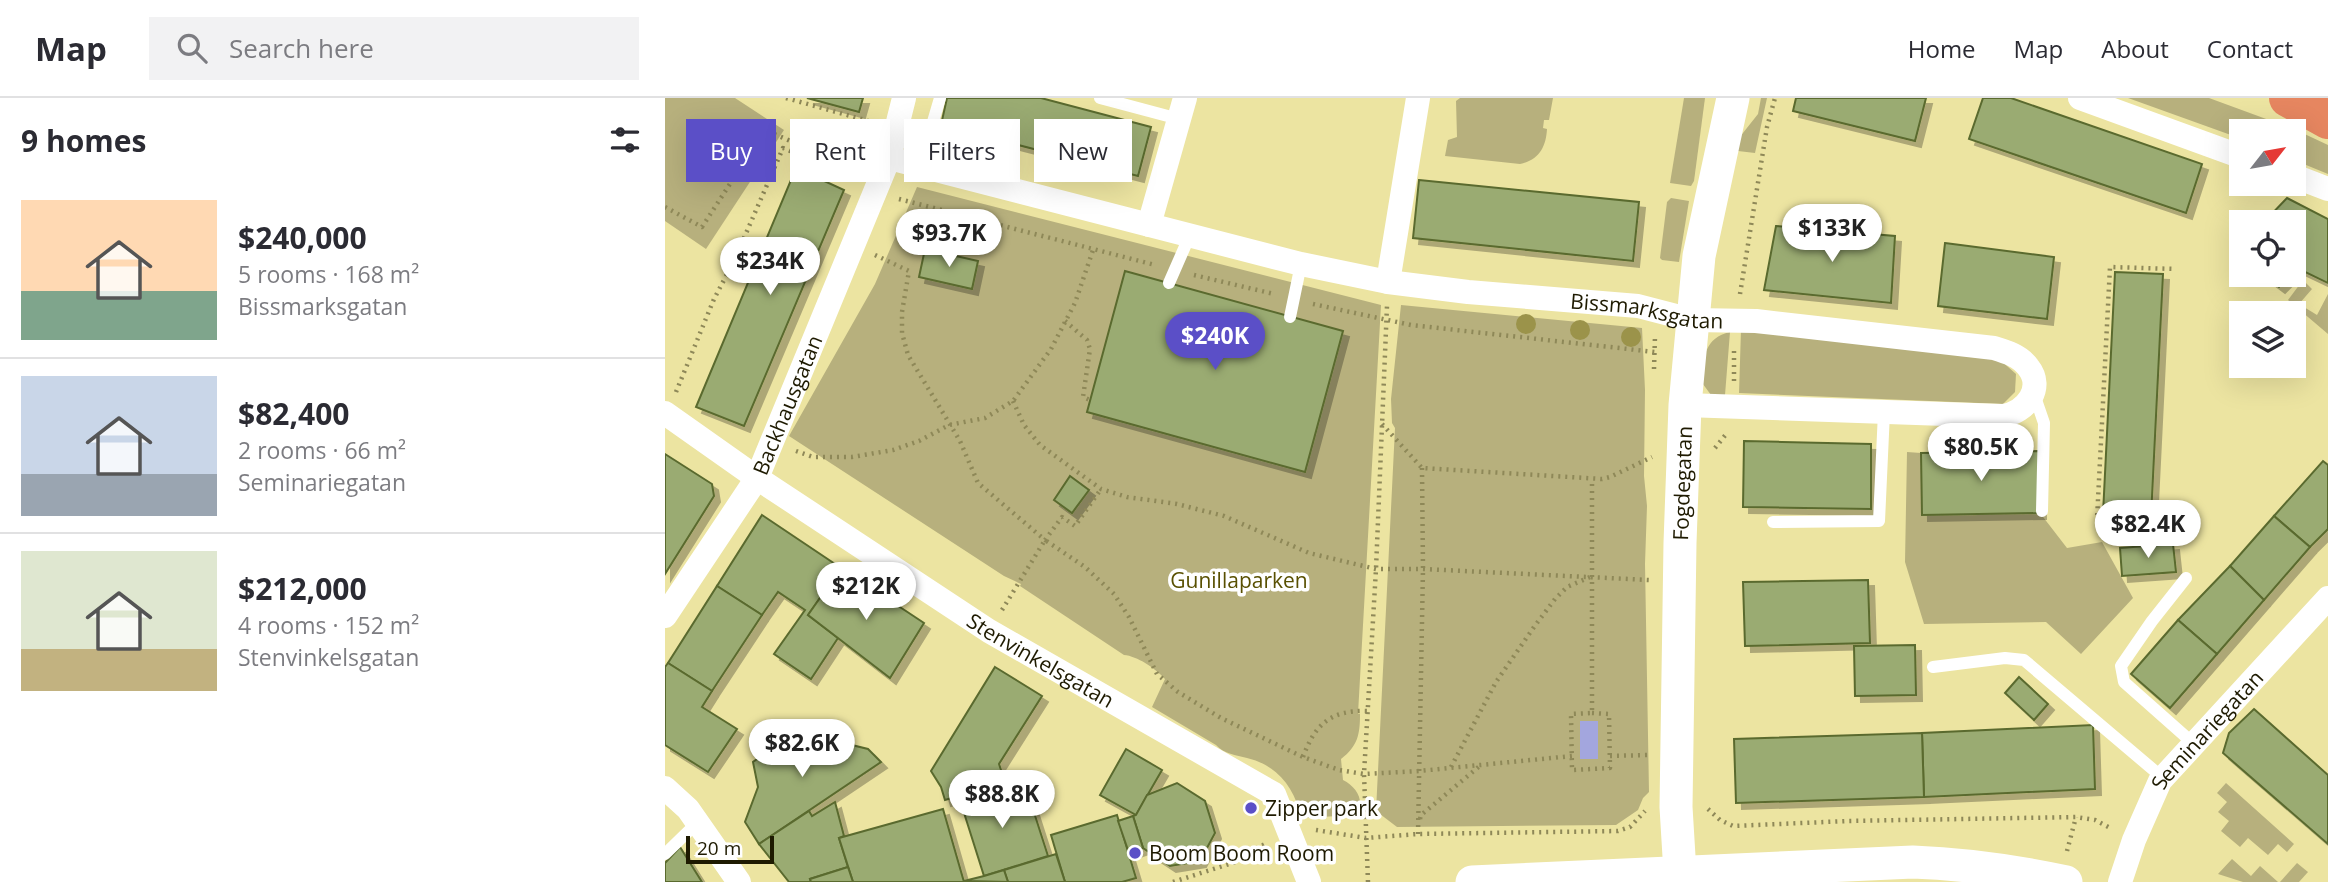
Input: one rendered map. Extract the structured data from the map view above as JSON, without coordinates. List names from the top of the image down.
{
  "streets": {
    "street": [
      "Bissmarksgatan",
      "Backhausgatan",
      "Fogdegatan",
      "Stenvinkelsgatan",
      "Seminariegatan"
    ]
  },
  "crossings": [
    ["Bissmarksgatan", "Fogdegatan"],
    ["Backhausgatan", "Stenvinkelsgatan"]
  ],
  "parks": ["Gunillaparken"],
  "places": ["Zipper park", "Boom Boom Room"],
  "scale_bar": "20 m",
  "north": "top right",
  "page": {
    "header": "Map",
    "search": "Search here",
    "nav": [
      "Home",
      "Map",
      "About",
      "Contact"
    ],
    "heading": "9 homes",
    "chip": [
      "Buy",
      "Rent",
      "Filters",
      "New"
    ],
    "list": [
      {
        "name": "$240,000",
        "note": "5 rooms · 168 m² · Bissmarksgatan"
      },
      {
        "name": "$82,400",
        "note": "2 rooms · 66 m² · Seminariegatan"
      },
      {
        "name": "$212,000",
        "note": "4 rooms · 152 m² · Stenvinkelsgatan"
      }
    ],
    "price": [
      "$133K",
      "$93.7K",
      "$234K",
      "$240K",
      "$80.5K",
      "$82.4K",
      "$212K",
      "$82.6K",
      "$88.8K"
    ],
    "scale": "20 m"
  }
}
